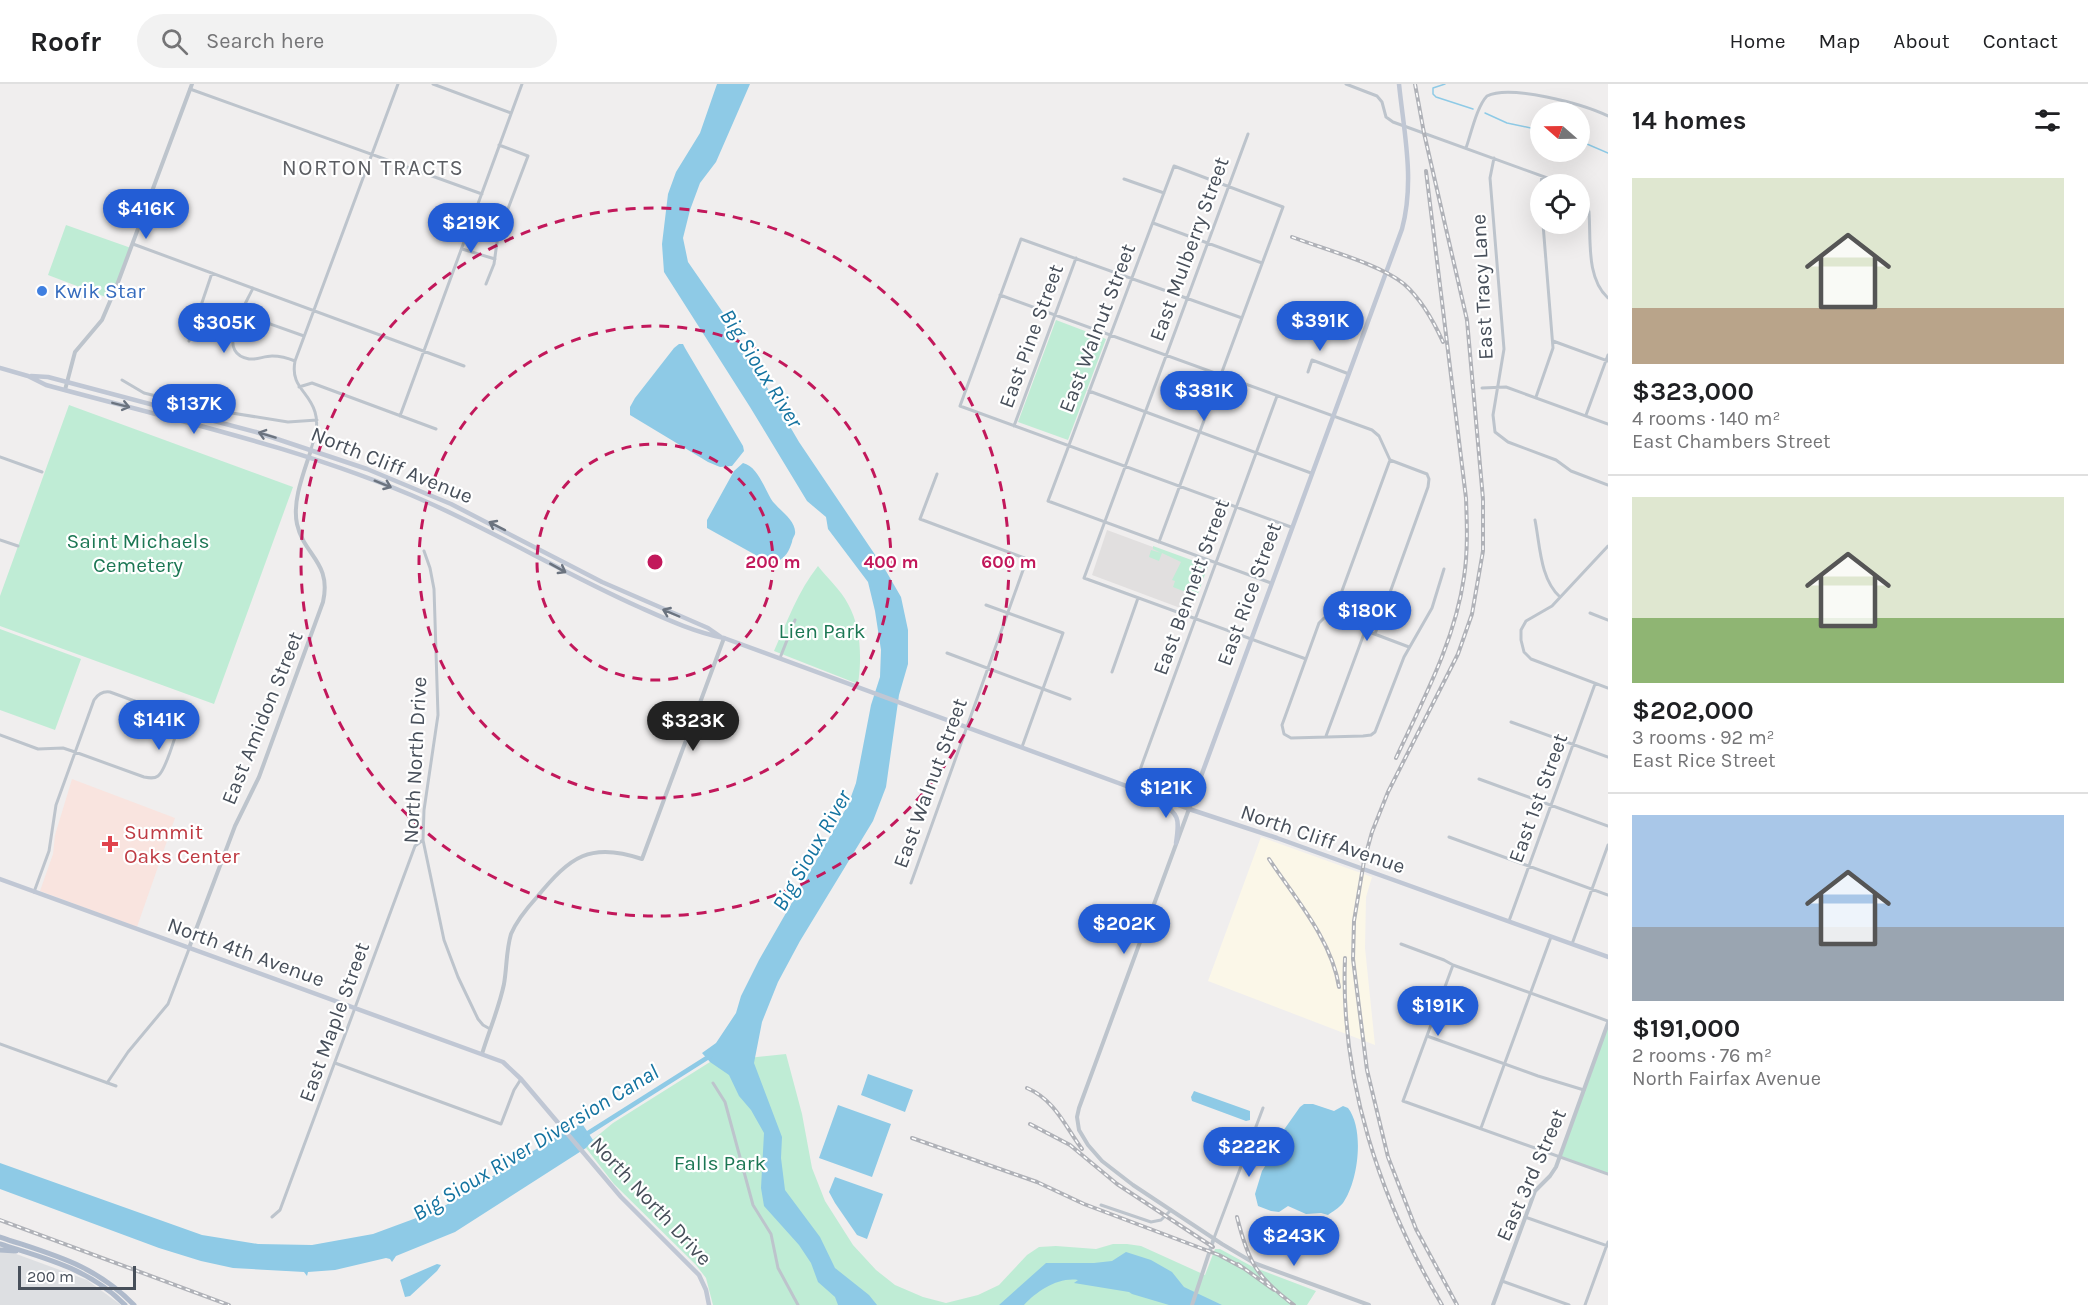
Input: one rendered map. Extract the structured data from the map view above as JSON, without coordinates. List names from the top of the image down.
{
  "streets": {
    "main road": [
      "North Cliff Avenue",
      "East Rice Street",
      "North North Drive",
      "North 4th Avenue"
    ],
    "street": [
      "East Mulberry Street",
      "East Tracy Lane",
      "East Walnut Street",
      "East Pine Street",
      "East Bennett Street",
      "East Amidon Street",
      "East 1st Street",
      "East Maple Street",
      "East 3rd Street"
    ]
  },
  "crossings": [
    ["East Mulberry Street", "East Walnut Street"],
    ["East Walnut Street", "North Cliff Avenue"],
    ["North Cliff Avenue", "East Bennett Street"],
    ["North Cliff Avenue", "East Rice Street"],
    ["North Cliff Avenue", "East Amidon Street"],
    ["North Cliff Avenue", "East 1st Street"],
    ["East Amidon Street", "North 4th Avenue"],
    ["North North Drive", "North 4th Avenue"],
    ["North North Drive", "East Maple Street"],
    ["North 4th Avenue", "East Maple Street"]
  ],
  "districts": ["NORTON TRACTS"],
  "water": ["Big Sioux River", "Big Sioux River Diversion Canal"],
  "parks": ["Saint Michaels Cemetery", "Lien Park", "Falls Park"],
  "places": {
    "other": ["Kwik Star"],
    "health": ["Summit Oaks Center"]
  },
  "scale_bar": "200 m",
  "north": "left",
  "page": {
    "header": "Roofr",
    "search": "Search here",
    "nav": [
      "Home",
      "Map",
      "About",
      "Contact"
    ],
    "heading": "14 homes",
    "list": [
      {
        "name": "$323,000",
        "note": "4 rooms · 140 m² · East Chambers Street"
      },
      {
        "name": "$202,000",
        "note": "3 rooms · 92 m² · East Rice Street"
      },
      {
        "name": "$191,000",
        "note": "2 rooms · 76 m² · North Fairfax Avenue"
      }
    ],
    "price": [
      "$416K",
      "$219K",
      "$391K",
      "$305K",
      "$381K",
      "$137K",
      "$180K",
      "$141K",
      "$323K",
      "$121K",
      "$202K",
      "$191K",
      "$222K",
      "$243K"
    ],
    "scale": "200 m"
  },
  "rings": ["200 m", "400 m", "600 m"]
}
